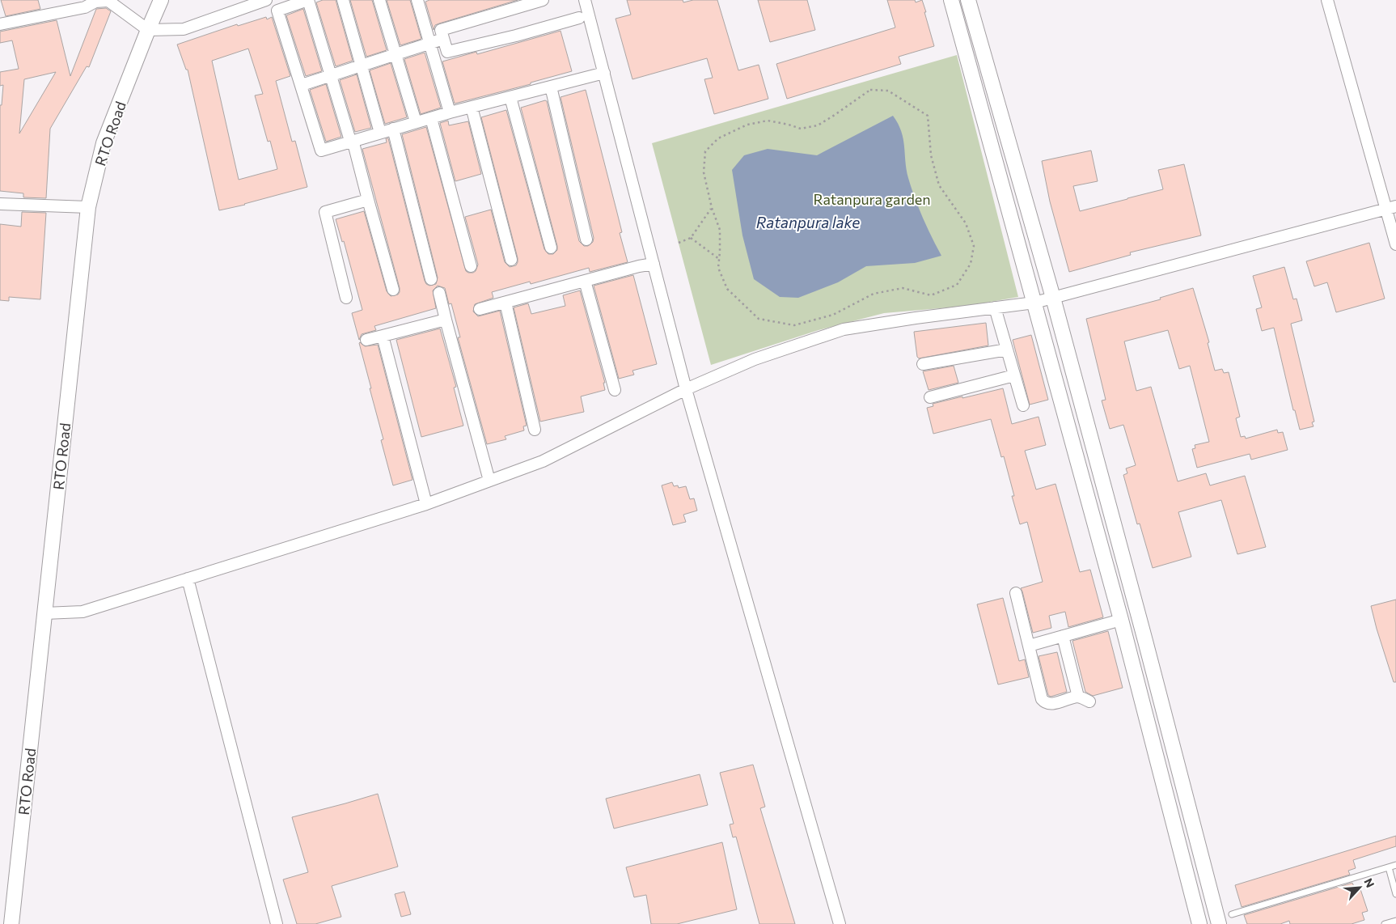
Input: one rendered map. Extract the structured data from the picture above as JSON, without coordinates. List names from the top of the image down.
{
  "streets": {
    "street": ["RTO Road"]
  },
  "water": ["Ratanpura lake"],
  "parks": ["Ratanpura garden"],
  "north": "top right"
}
